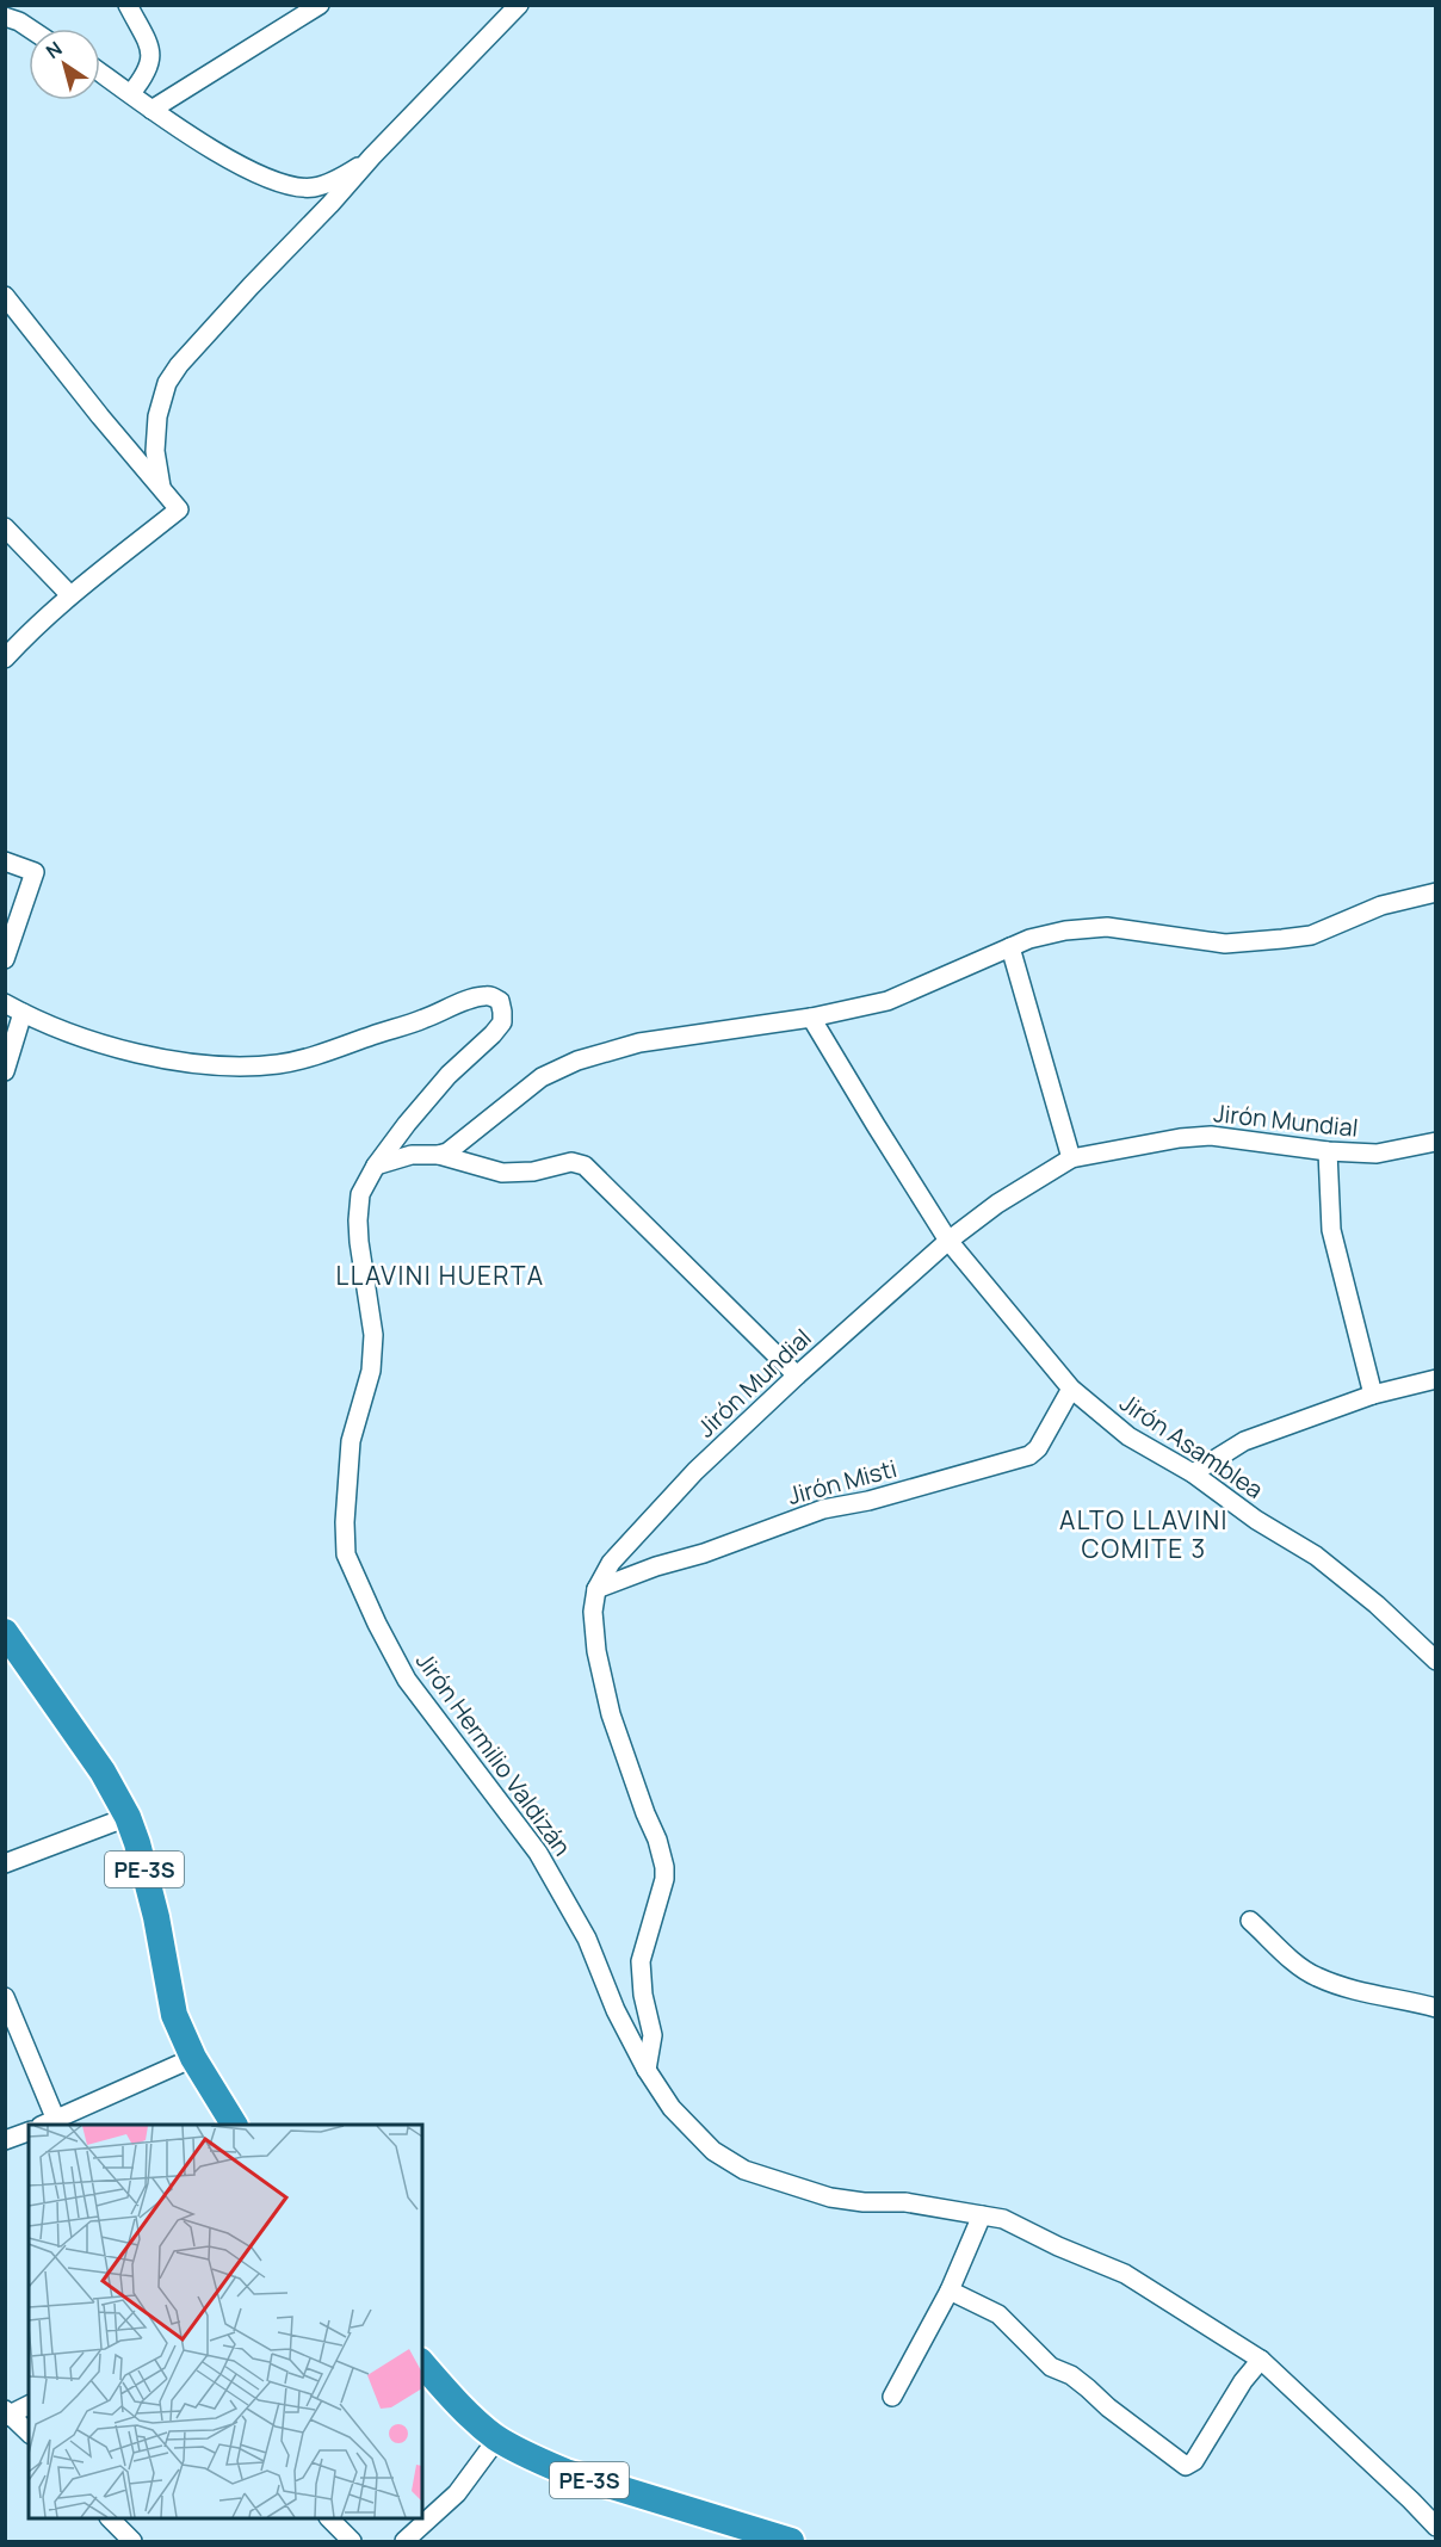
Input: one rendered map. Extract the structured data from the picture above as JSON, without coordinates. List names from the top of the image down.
{
  "streets": {
    "highway": ["PE-3S"],
    "street": [
      "Jirón Mundial",
      "Jirón Asamblea",
      "Jirón Misti",
      "Jirón Hermilio Valdizán"
    ]
  },
  "crossings": [
    ["Jirón Mundial", "Jirón Asamblea"],
    ["Jirón Mundial", "Jirón Misti"],
    ["Jirón Mundial", "Jirón Hermilio Valdizán"],
    ["Jirón Asamblea", "Jirón Misti"]
  ],
  "districts": ["LLAVINI HUERTA", "ALTO LLAVINI COMITE 3"],
  "north": "top left"
}
